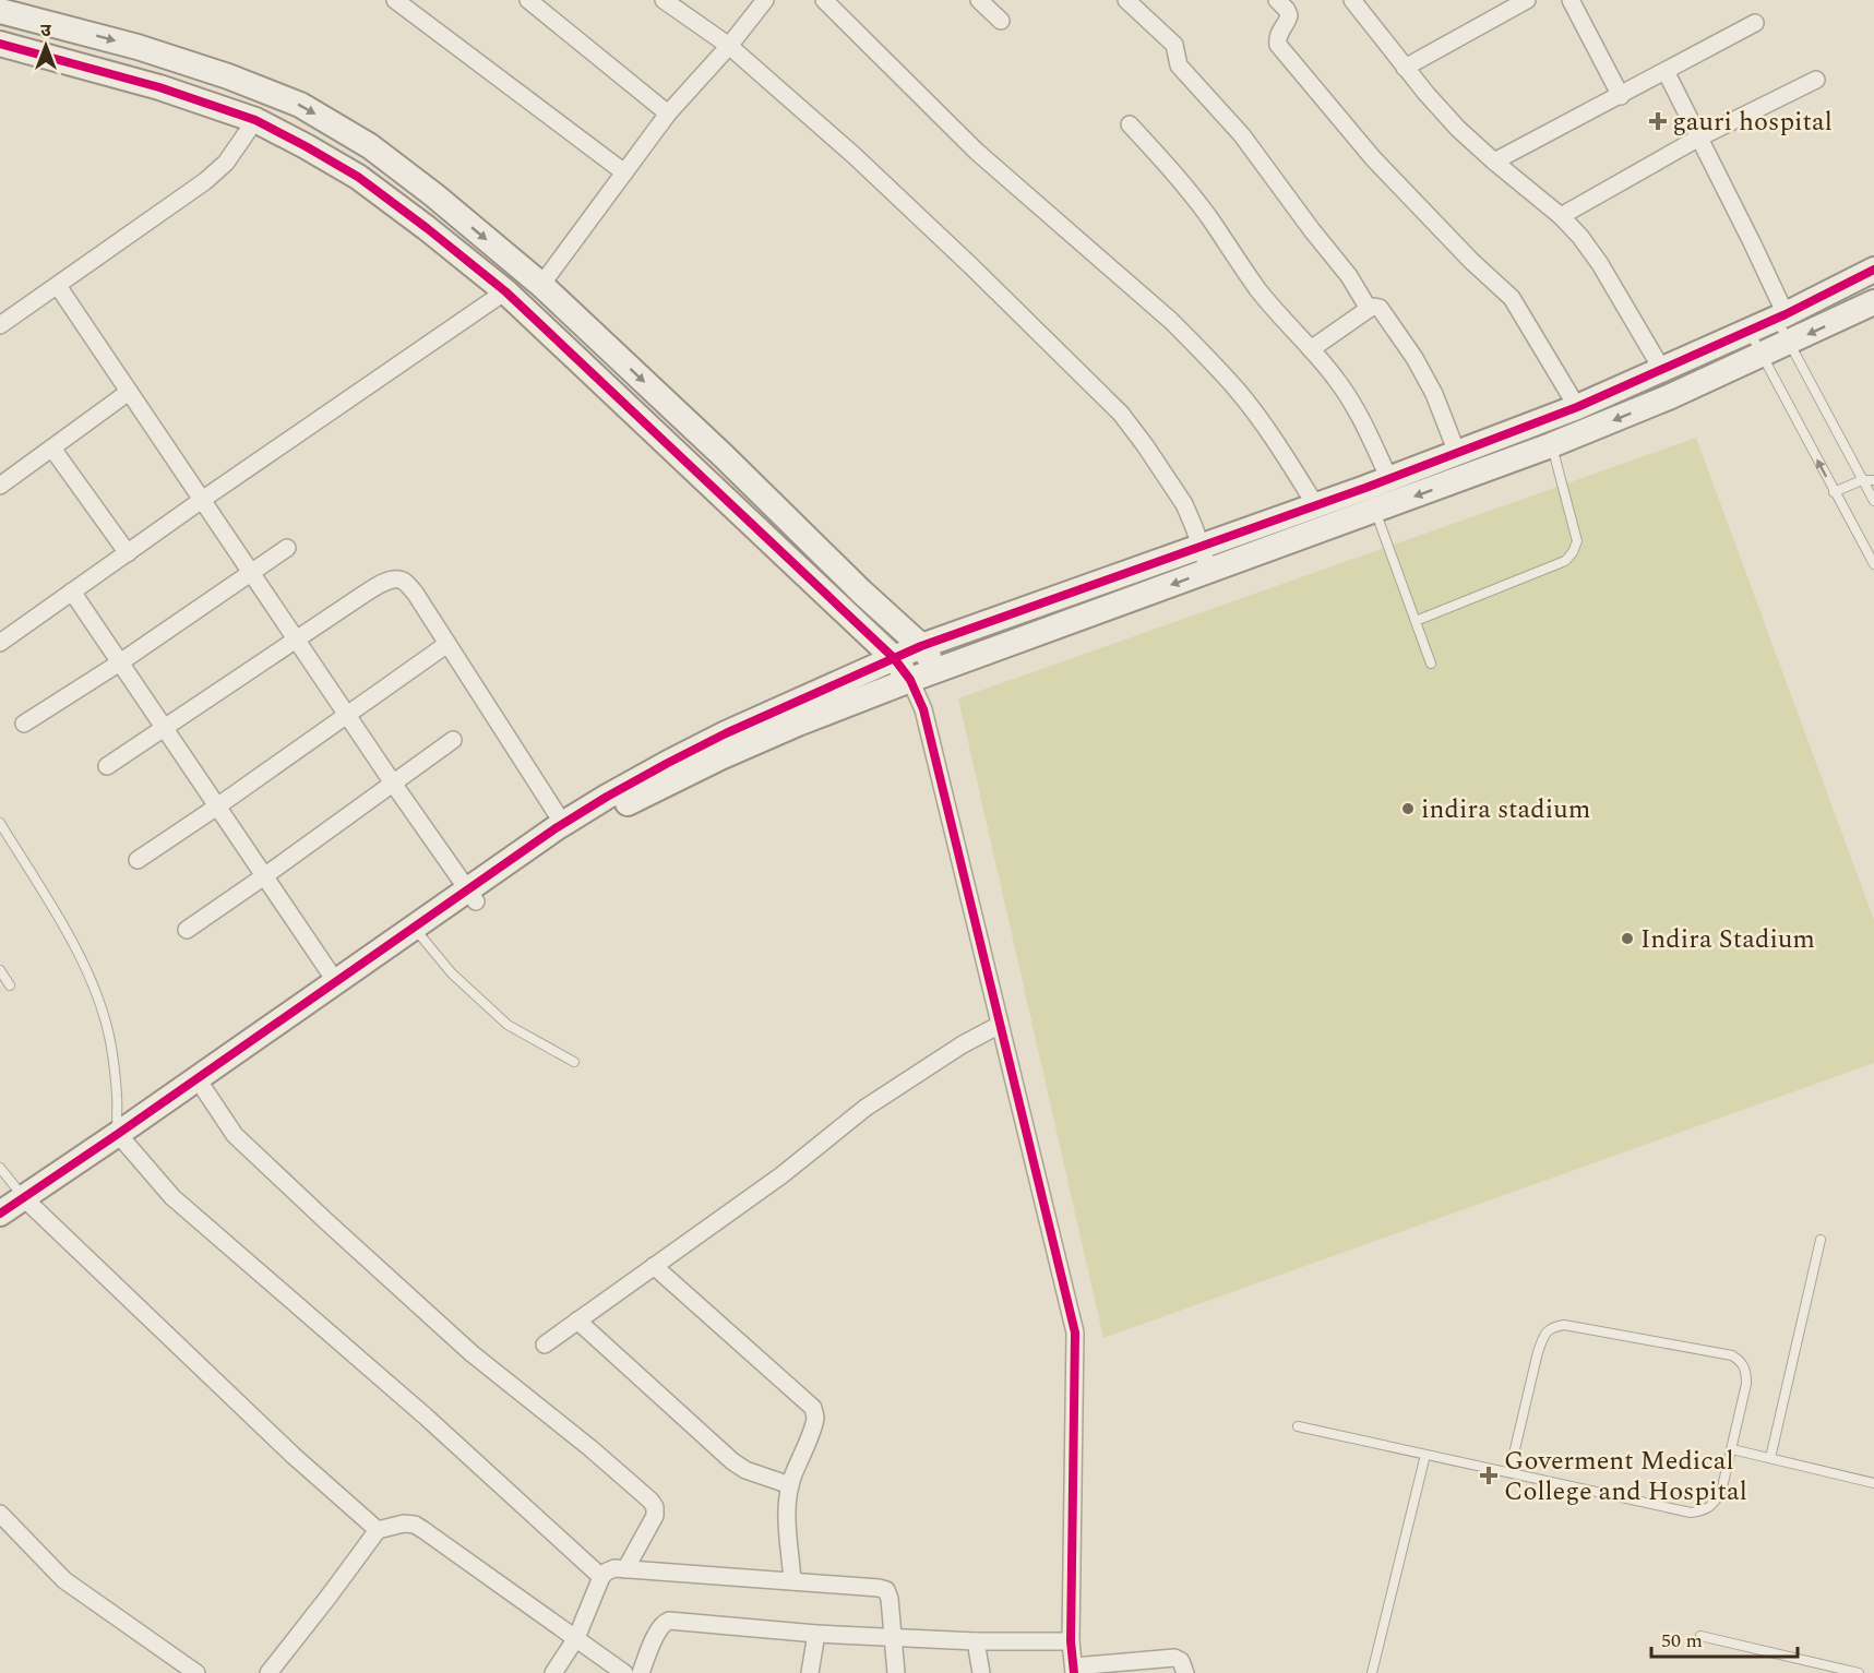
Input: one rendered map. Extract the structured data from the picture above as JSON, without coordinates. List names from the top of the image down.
{
  "places": {
    "health": ["gauri hospital", "Goverment Medical College and Hospital"],
    "other": ["indira stadium", "Indira Stadium"]
  },
  "scale_bar": "50 m",
  "north": "top"
}
